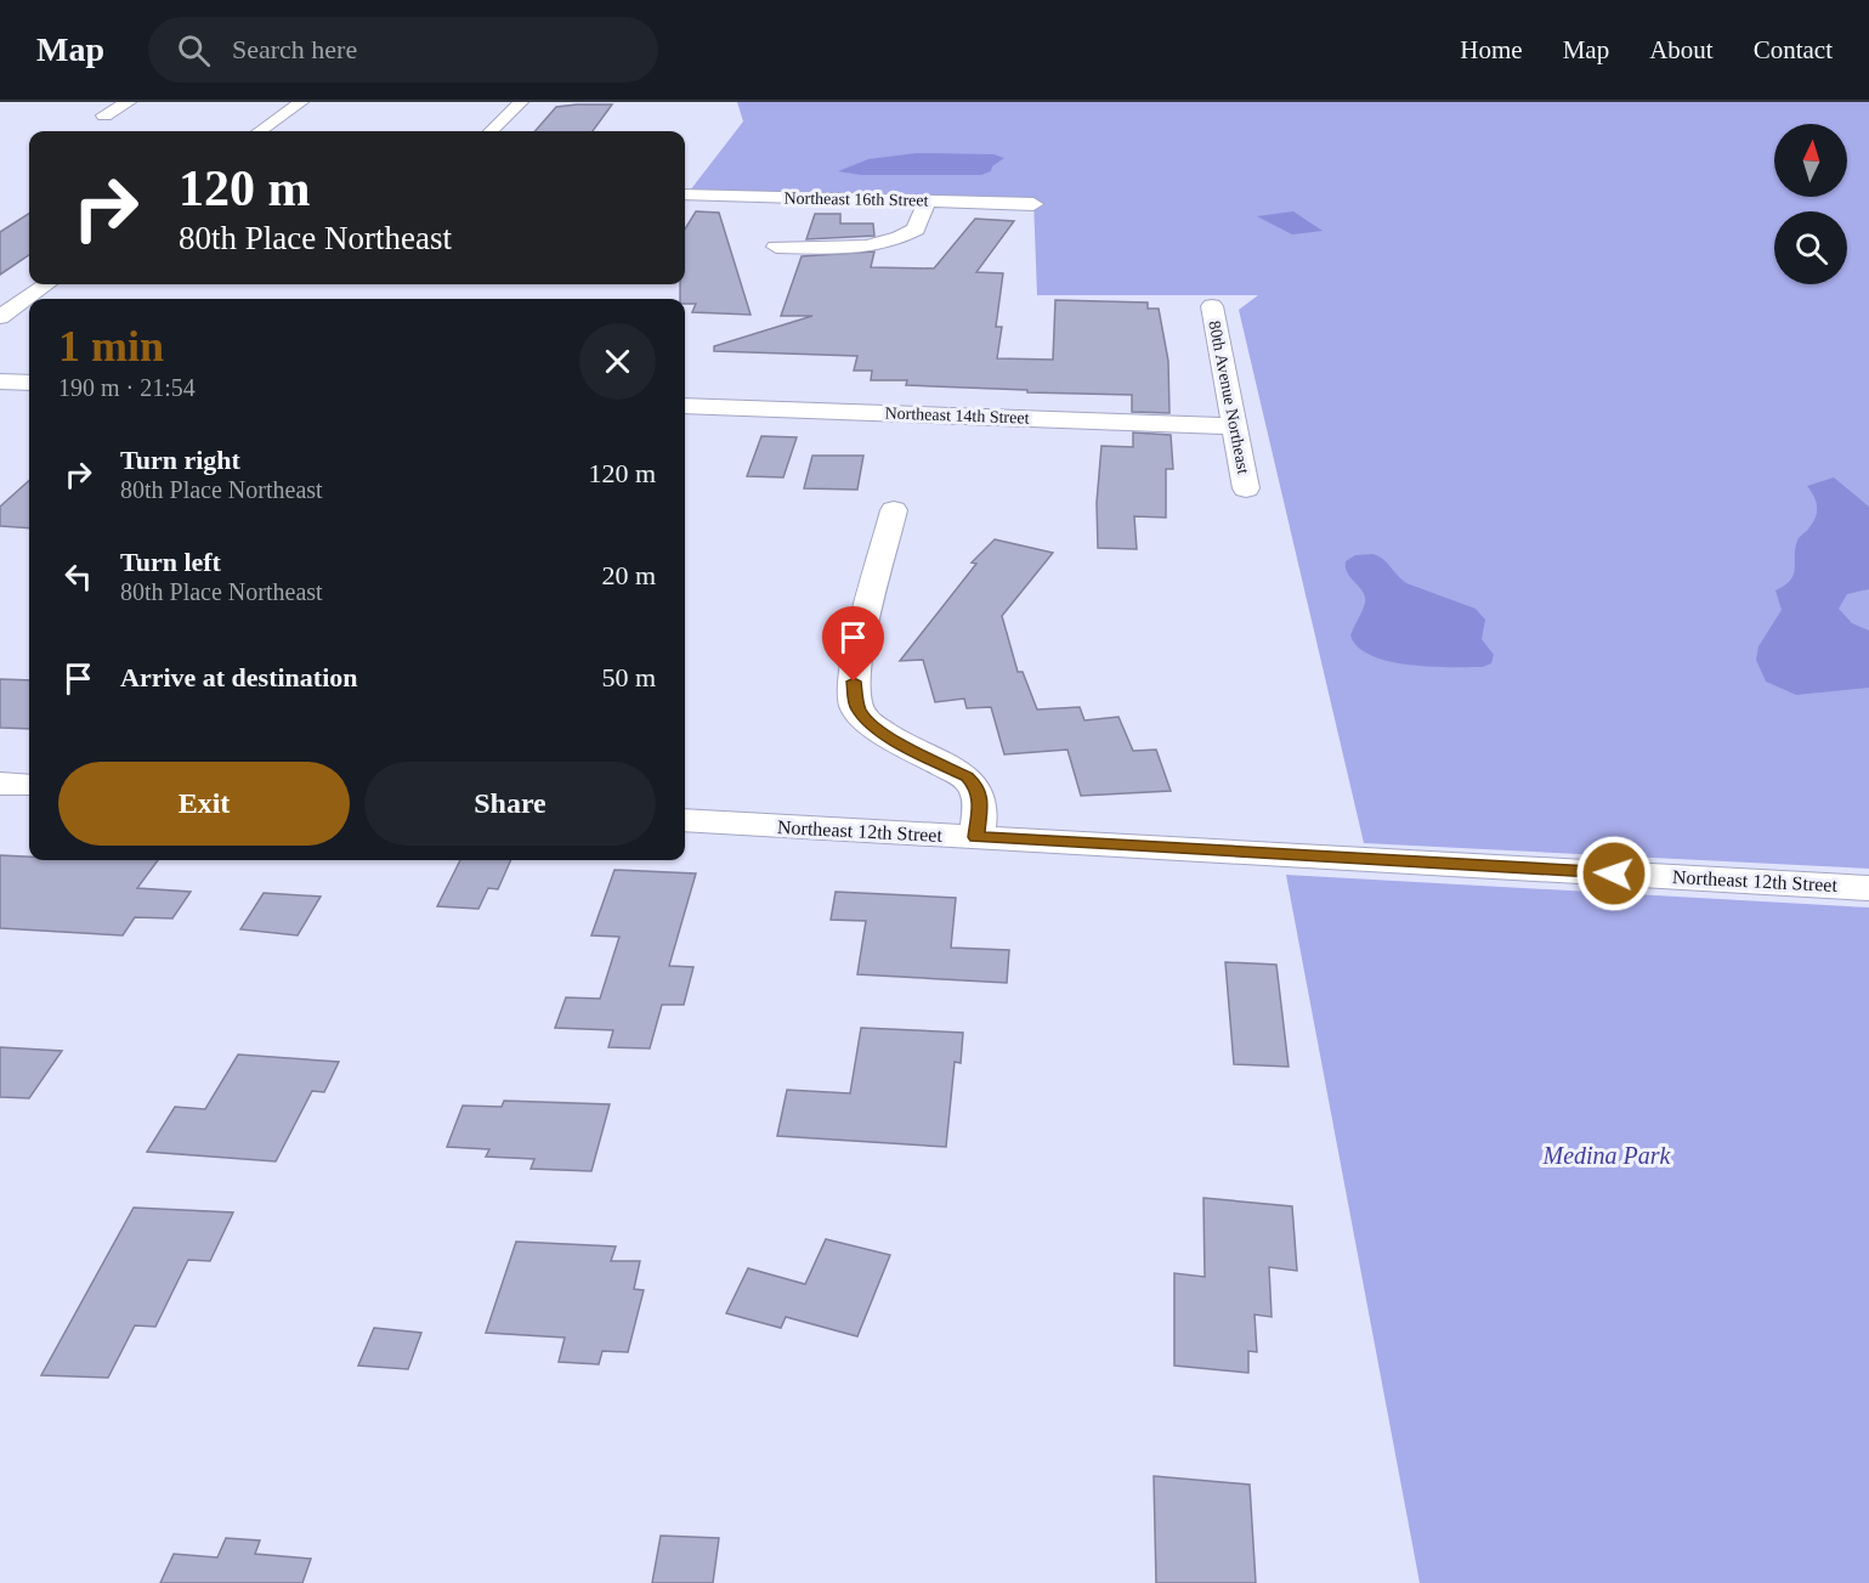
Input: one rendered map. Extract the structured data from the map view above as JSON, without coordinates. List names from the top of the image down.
{
  "streets": {
    "street": [
      "Northeast 16th Street",
      "80th Avenue Northeast",
      "Northeast 14th Street",
      "Northeast 12th Street"
    ]
  },
  "crossings": [
    ["80th Avenue Northeast", "Northeast 14th Street"]
  ],
  "parks": ["Medina Park"],
  "north": "top",
  "page": {
    "header": "Map",
    "search": "Search here",
    "nav": [
      "Home",
      "Map",
      "About",
      "Contact"
    ],
    "turn": ["120 m", "80th Place Northeast"],
    "heading": ["1 min", "190 m · 21:54"],
    "list": [
      {
        "name": "Turn right",
        "note": "80th Place Northeast",
        "value": "120 m"
      },
      {
        "name": "Turn left",
        "note": "80th Place Northeast",
        "value": "20 m"
      },
      {
        "name": "Arrive at destination",
        "value": "50 m"
      }
    ],
    "buttons": ["Exit", "Share"]
  }
}
